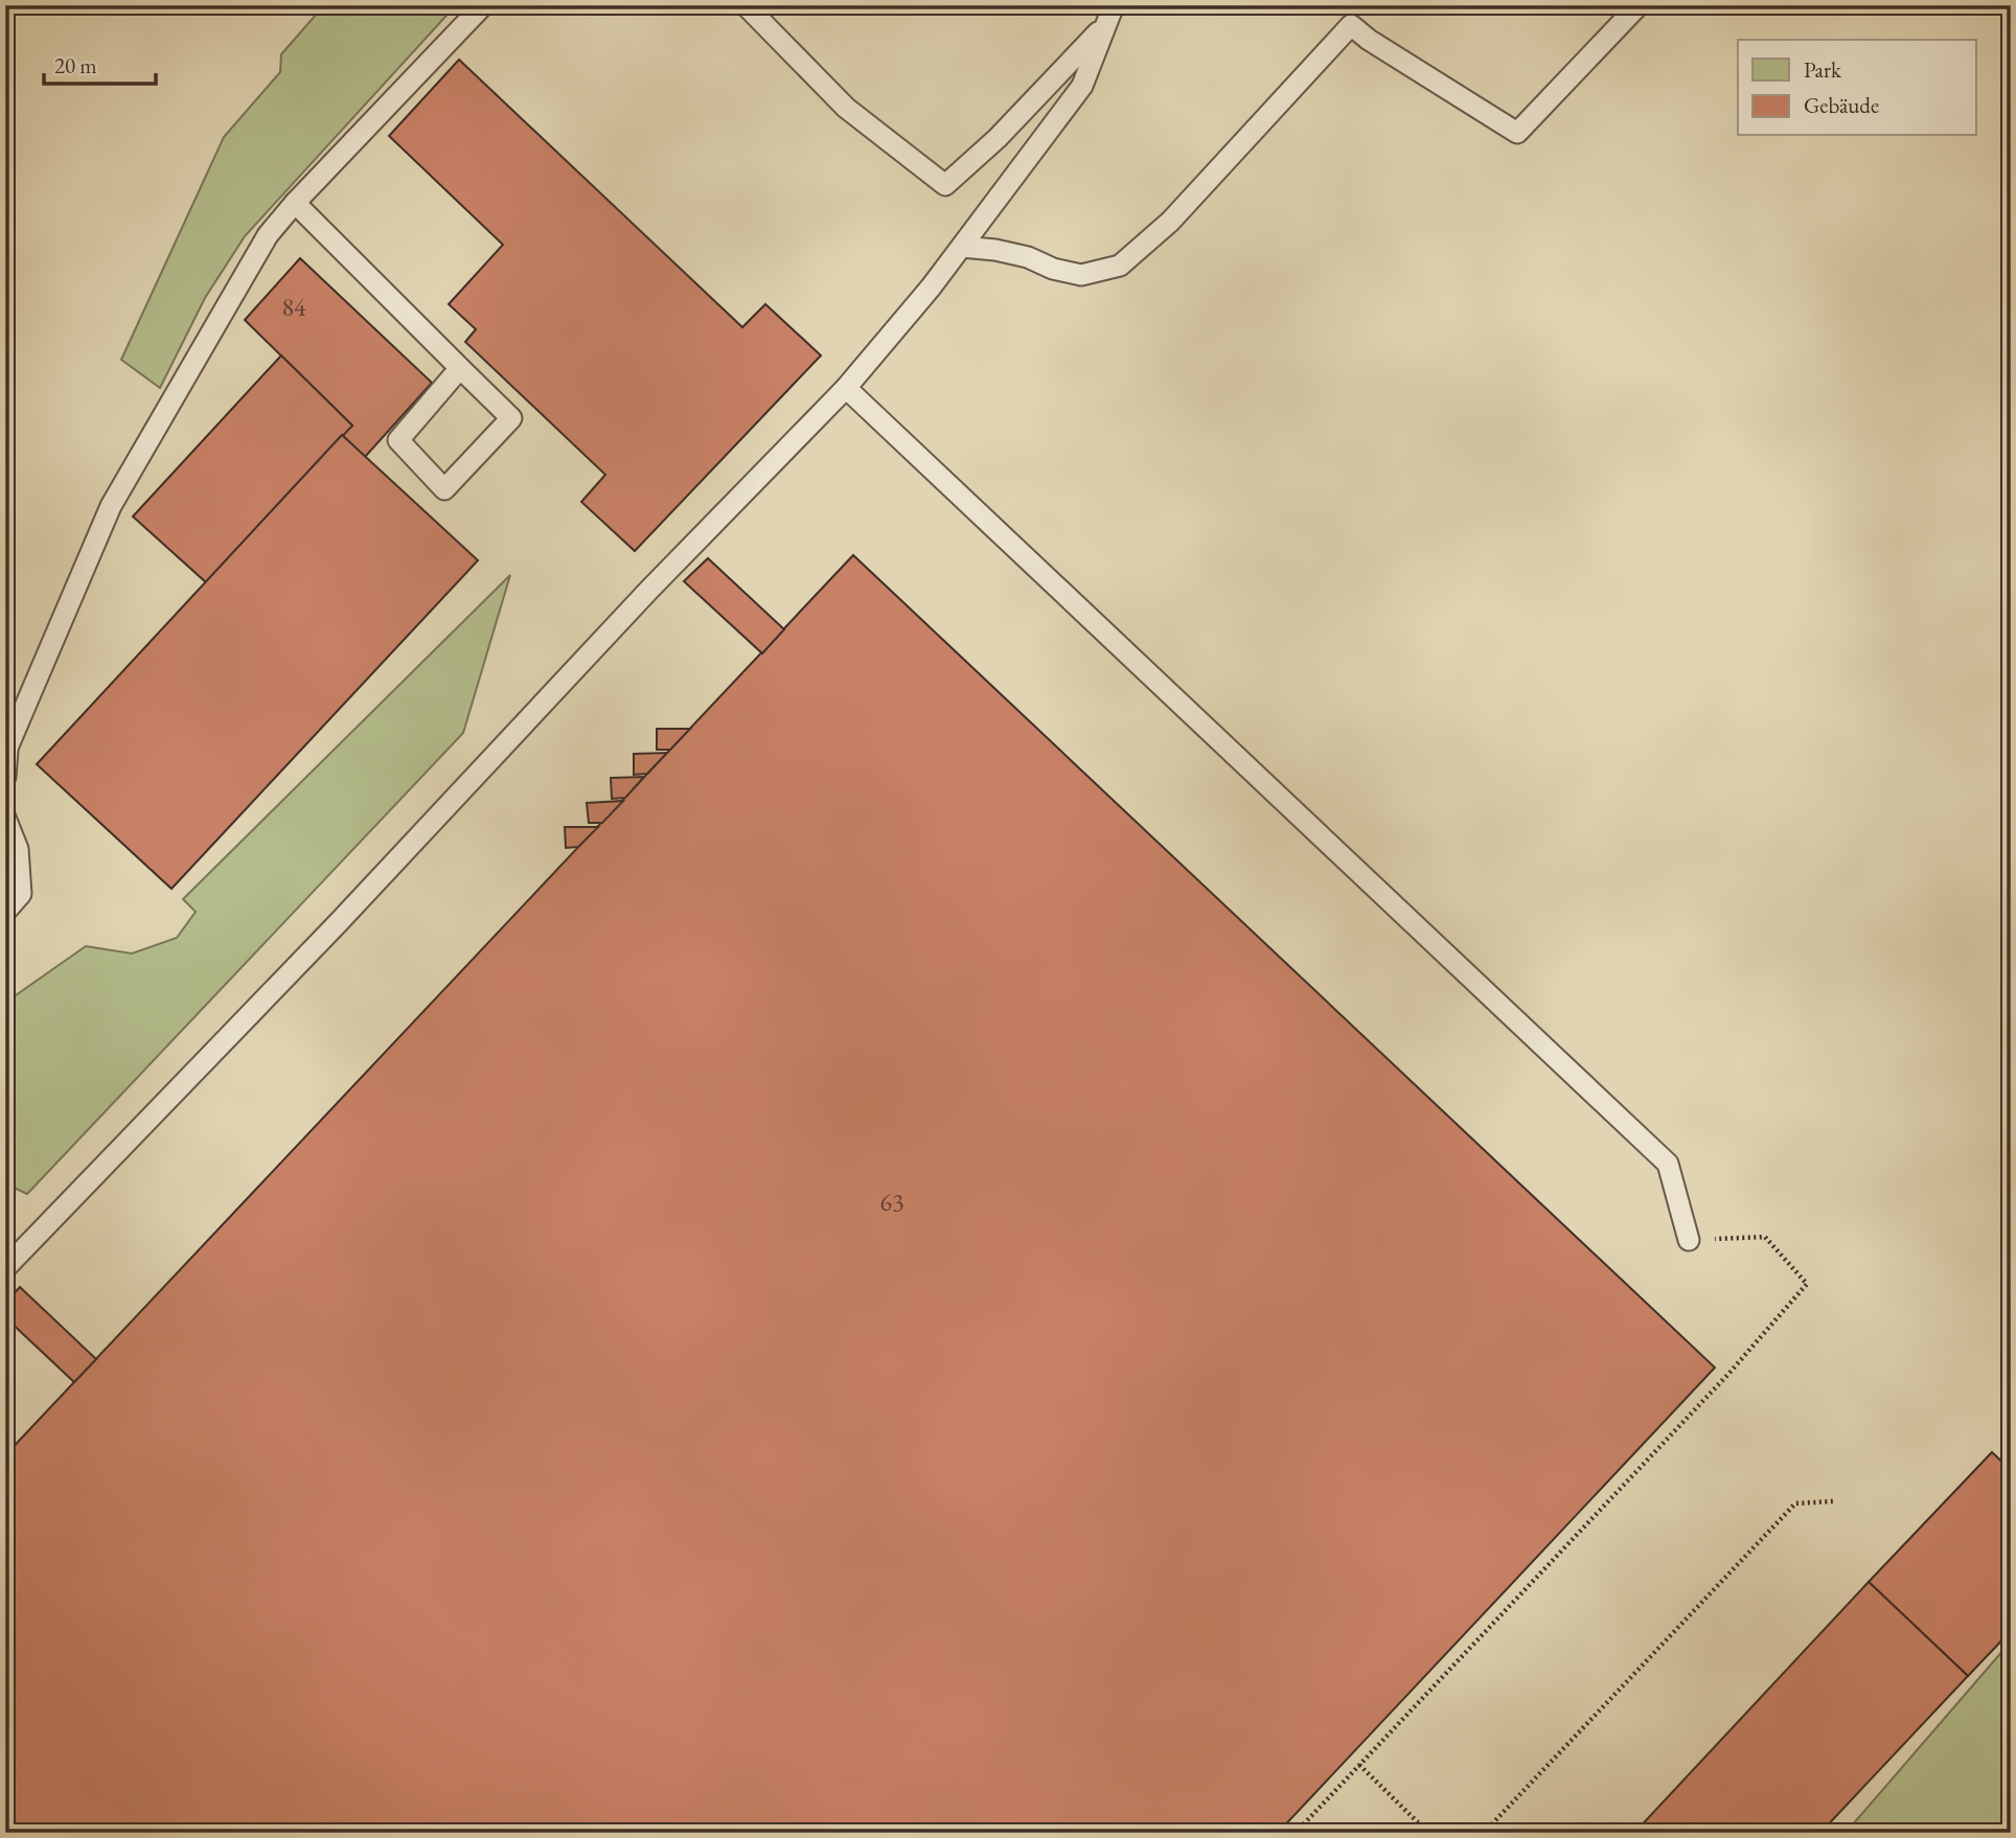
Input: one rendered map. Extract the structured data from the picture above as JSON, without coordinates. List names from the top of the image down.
{
  "house_numbers": ["84", "63"],
  "legend": ["Park", "Gebäude"],
  "scale_bar": "20 m"
}
